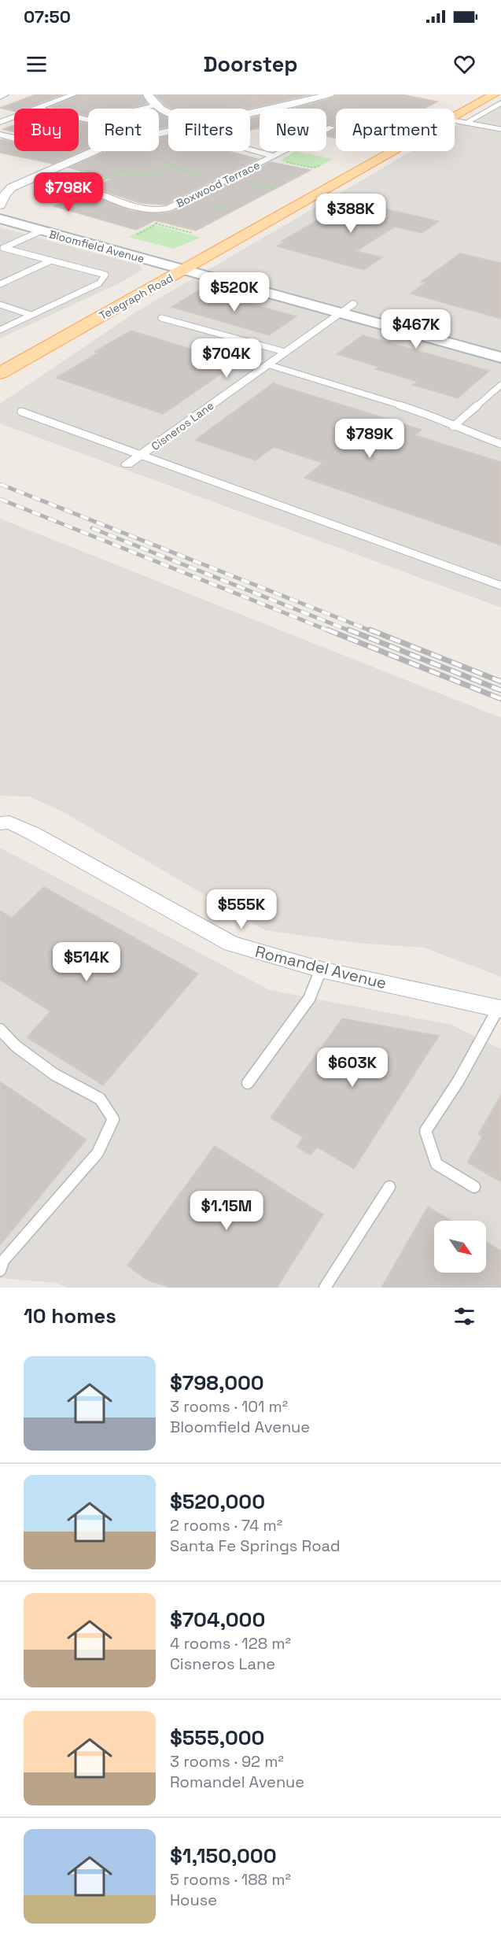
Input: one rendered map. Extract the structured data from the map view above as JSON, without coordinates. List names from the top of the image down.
{
  "streets": {
    "main road": ["Bloomfield Avenue", "Telegraph Road"],
    "street": ["Boxwood Terrace", "Cisneros Lane", "Romandel Avenue"]
  },
  "crossings": [
    ["Bloomfield Avenue", "Telegraph Road"],
    ["Bloomfield Avenue", "Cisneros Lane"]
  ],
  "north": "bottom right",
  "page": {
    "status": "07:50",
    "header": "Doorstep",
    "chip": [
      "Buy",
      "Rent",
      "Filters",
      "New",
      "Apartment"
    ],
    "price": [
      "$798K",
      "$388K",
      "$520K",
      "$467K",
      "$704K",
      "$789K",
      "$555K",
      "$514K",
      "$603K",
      "$1.15M"
    ],
    "heading": "10 homes",
    "list": [
      {
        "name": "$798,000",
        "note": "3 rooms · 101 m² · Bloomfield Avenue"
      },
      {
        "name": "$520,000",
        "note": "2 rooms · 74 m² · Santa Fe Springs Road"
      },
      {
        "name": "$704,000",
        "note": "4 rooms · 128 m² · Cisneros Lane"
      },
      {
        "name": "$555,000",
        "note": "3 rooms · 92 m² · Romandel Avenue"
      },
      {
        "name": "$1,150,000",
        "note": "5 rooms · 188 m² · House"
      }
    ]
  }
}
